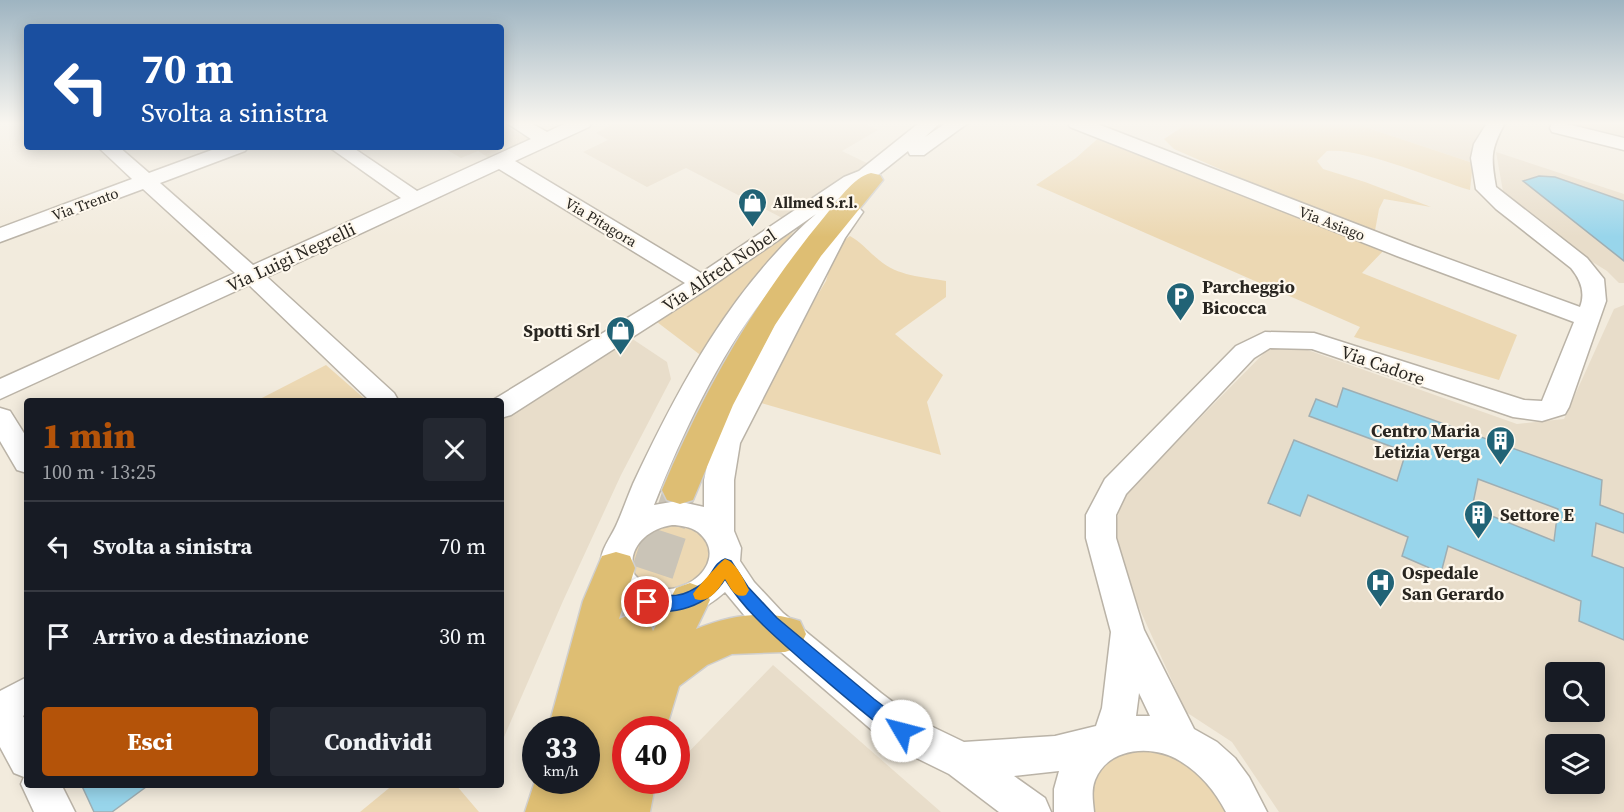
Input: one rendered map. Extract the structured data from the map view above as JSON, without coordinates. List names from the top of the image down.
{
  "streets": {
    "street": [
      "Via Trento",
      "Via Pitagora",
      "Via Asiago",
      "Via Luigi Negrelli",
      "Via Alfred Nobel",
      "Via Cadore"
    ]
  },
  "crossings": [
    ["Via Pitagora", "Via Luigi Negrelli"],
    ["Via Pitagora", "Via Alfred Nobel"],
    ["Via Asiago", "Via Cadore"]
  ],
  "places": {
    "shop": ["Allmed S.r.l.", "Spotti Srl"],
    "parking": ["Parcheggio Bicocca"],
    "building": ["Centro Maria Letizia Verga", "Settore E"],
    "hospital": ["Ospedale San Gerardo"]
  },
  "page": {
    "turn": ["70 m", "Svolta a sinistra"],
    "heading": ["1 min", "100 m · 13:25"],
    "list": [
      {
        "name": "Svolta a sinistra",
        "value": "70 m"
      },
      {
        "name": "Arrivo a destinazione",
        "value": "30 m"
      }
    ],
    "buttons": ["Esci", "Condividi"],
    "speed": "33 km/h",
    "limit": "40"
  }
}
